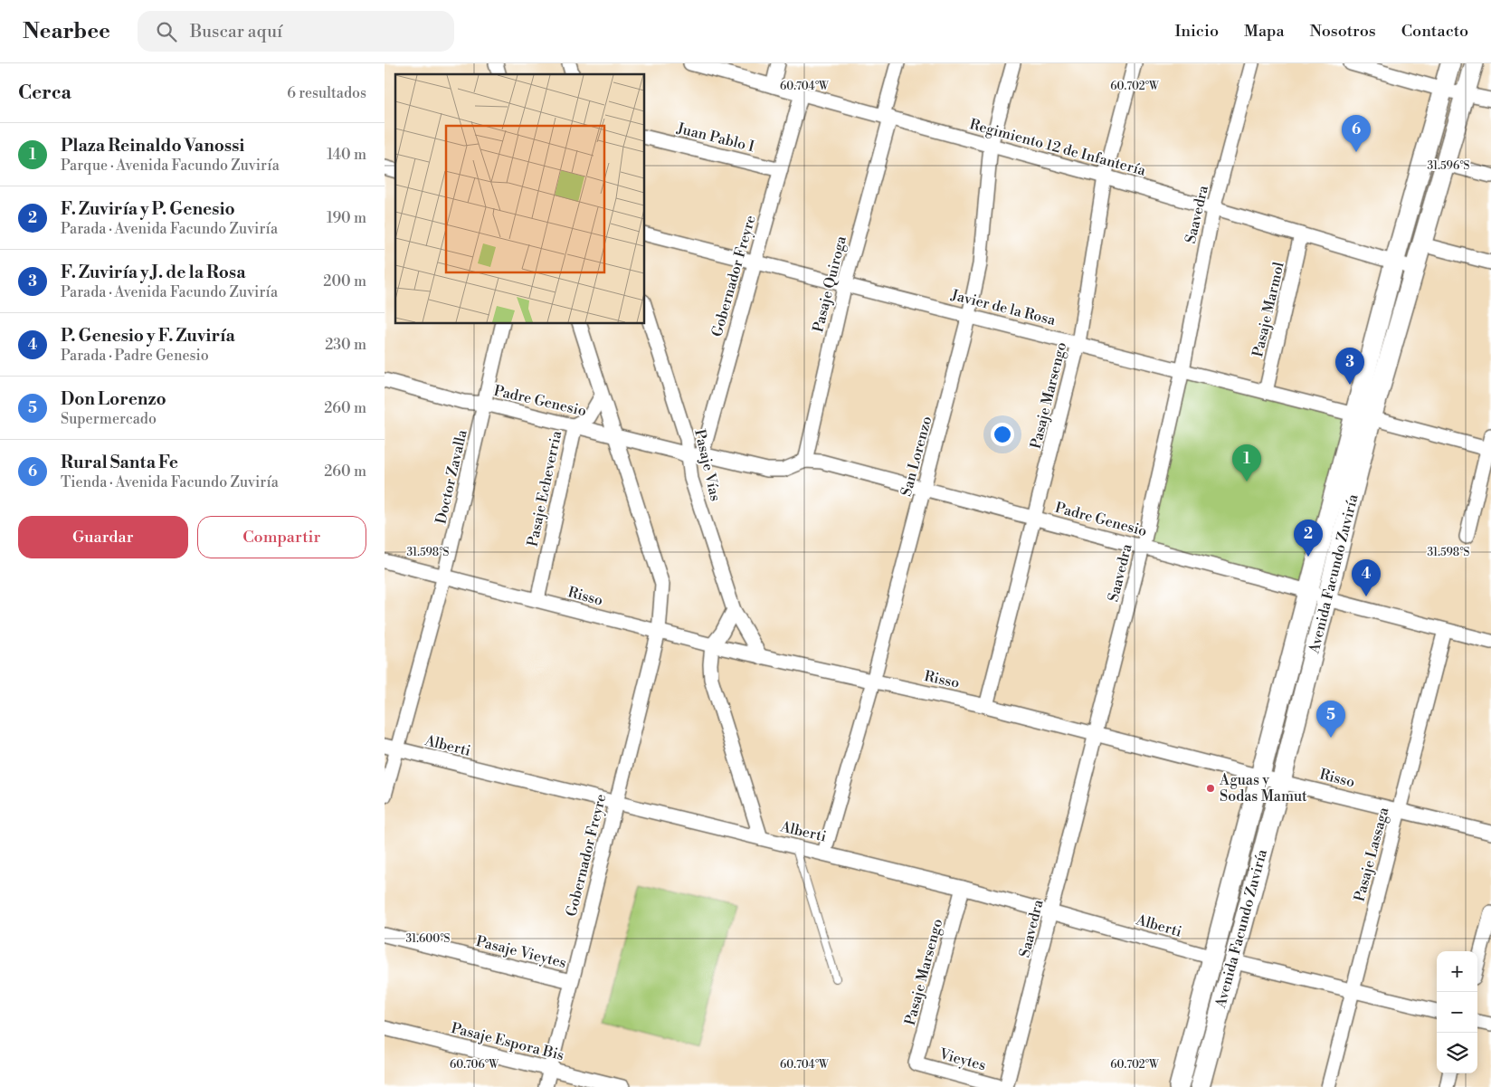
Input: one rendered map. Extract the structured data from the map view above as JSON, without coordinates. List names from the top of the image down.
{
  "streets": {
    "main road": ["Avenida Facundo Zuviría"],
    "street": [
      "Juan Pablo I",
      "Regimiento 12 de Infantería",
      "Saavedra",
      "Gobernador Freyre",
      "Pasaje Quiroga",
      "Javier de la Rosa",
      "Pasaje Marmol",
      "Pasaje Marsengo",
      "Padre Genesio",
      "San Lorenzo",
      "Pasaje Vías",
      "Doctor Zavalla",
      "Pasaje Echeverria",
      "Risso",
      "Alberti",
      "Pasaje Lassaga",
      "Pasaje Vieytes",
      "Pasaje Espora Bis",
      "Vieytes"
    ]
  },
  "crossings": [
    ["Juan Pablo I", "Gobernador Freyre"],
    ["Regimiento 12 de Infantería", "Saavedra"],
    ["Regimiento 12 de Infantería", "Gobernador Freyre"],
    ["Regimiento 12 de Infantería", "Pasaje Quiroga"],
    ["Regimiento 12 de Infantería", "Pasaje Marmol"],
    ["Regimiento 12 de Infantería", "Pasaje Marsengo"],
    ["Regimiento 12 de Infantería", "San Lorenzo"],
    ["Regimiento 12 de Infantería", "Avenida Facundo Zuviría"],
    ["Saavedra", "Javier de la Rosa"],
    ["Saavedra", "Padre Genesio"],
    ["Saavedra", "Risso"],
    ["Saavedra", "Alberti"],
    ["Gobernador Freyre", "Javier de la Rosa"],
    ["Gobernador Freyre", "Padre Genesio"],
    ["Gobernador Freyre", "Pasaje Vías"],
    ["Gobernador Freyre", "Risso"],
    ["Gobernador Freyre", "Alberti"],
    ["Gobernador Freyre", "Pasaje Vieytes"],
    ["Gobernador Freyre", "Pasaje Espora Bis"],
    ["Pasaje Quiroga", "Javier de la Rosa"],
    ["Pasaje Quiroga", "Padre Genesio"],
    ["Javier de la Rosa", "Pasaje Marmol"],
    ["Javier de la Rosa", "Pasaje Marsengo"],
    ["Javier de la Rosa", "San Lorenzo"],
    ["Javier de la Rosa", "Avenida Facundo Zuviría"],
    ["Pasaje Marsengo", "Padre Genesio"],
    ["Pasaje Marsengo", "Risso"],
    ["Pasaje Marsengo", "Alberti"],
    ["Pasaje Marsengo", "Vieytes"],
    ["Padre Genesio", "San Lorenzo"],
    ["Padre Genesio", "Pasaje Vías"],
    ["Padre Genesio", "Doctor Zavalla"],
    ["Padre Genesio", "Pasaje Echeverria"],
    ["Padre Genesio", "Avenida Facundo Zuviría"],
    ["Padre Genesio", "Pasaje Lassaga"],
    ["San Lorenzo", "Risso"],
    ["San Lorenzo", "Alberti"],
    ["Pasaje Vías", "Risso"],
    ["Doctor Zavalla", "Risso"],
    ["Doctor Zavalla", "Alberti"],
    ["Pasaje Echeverria", "Risso"],
    ["Avenida Facundo Zuviría", "Risso"],
    ["Avenida Facundo Zuviría", "Alberti"],
    ["Risso", "Pasaje Lassaga"],
    ["Alberti", "Pasaje Lassaga"]
  ],
  "places": ["Aguas y Sodas Mamut"],
  "page": {
    "header": "Nearbee",
    "search": "Buscar aquí",
    "nav": [
      "Inicio",
      "Mapa",
      "Nosotros",
      "Contacto"
    ],
    "heading": ["Cerca", "6 resultados"],
    "pins": [
      "6",
      "3",
      "1",
      "2",
      "4",
      "5"
    ],
    "list": [
      {
        "mark": "1",
        "name": "Plaza Reinaldo Vanossi",
        "note": "Parque · Avenida Facundo Zuviría",
        "value": "140 m"
      },
      {
        "mark": "2",
        "name": "F. Zuviría y P. Genesio",
        "note": "Parada · Avenida Facundo Zuviría",
        "value": "190 m"
      },
      {
        "mark": "3",
        "name": "F. Zuviría y J. de la Rosa",
        "note": "Parada · Avenida Facundo Zuviría",
        "value": "200 m"
      },
      {
        "mark": "4",
        "name": "P. Genesio y F. Zuviría",
        "note": "Parada · Padre Genesio",
        "value": "230 m"
      },
      {
        "mark": "5",
        "name": "Don Lorenzo",
        "note": "Supermercado",
        "value": "260 m"
      },
      {
        "mark": "6",
        "name": "Rural Santa Fe",
        "note": "Tienda · Avenida Facundo Zuviría",
        "value": "260 m"
      }
    ],
    "buttons": ["Guardar", "Compartir"],
    "map_buttons": ["+", "−"]
  },
  "coordinates": [
    "60.704°W",
    "60.702°W",
    "31.596°S",
    "31.598°S",
    "31.600°S",
    "60.706°W"
  ]
}
